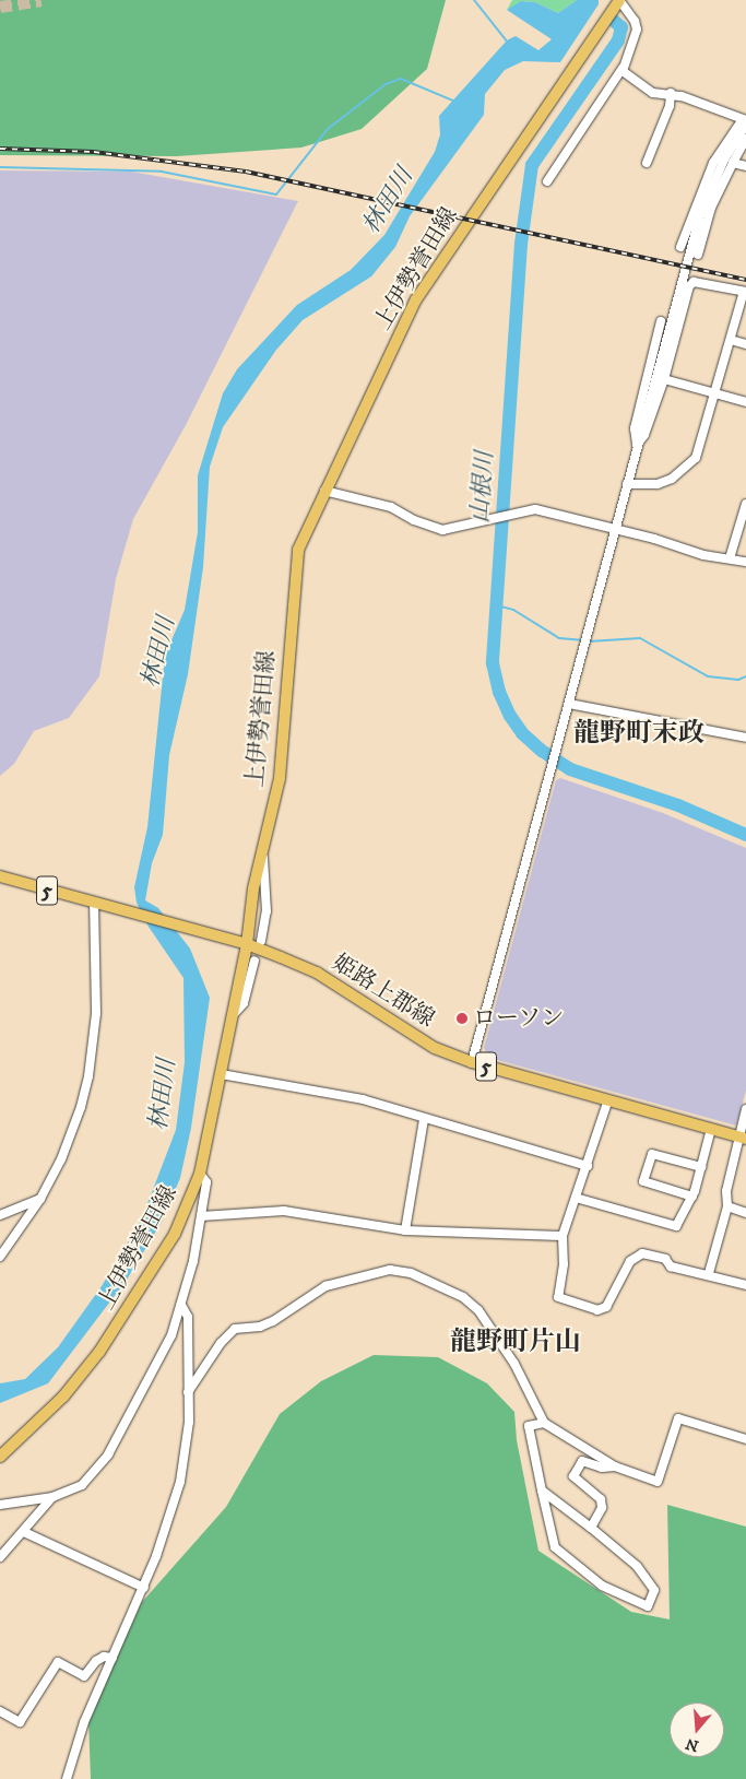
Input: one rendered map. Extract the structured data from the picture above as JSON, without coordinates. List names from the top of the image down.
{
  "streets": {
    "main road": ["上伊勢誉田線", "5", "姫路上郡線"]
  },
  "crossings": [
    ["上伊勢誉田線", "姫路上郡線"]
  ],
  "districts": ["龍野町末政", "龍野町片山"],
  "water": ["林田川", "山根川"],
  "places": ["ローソン"],
  "north": "bottom"
}
